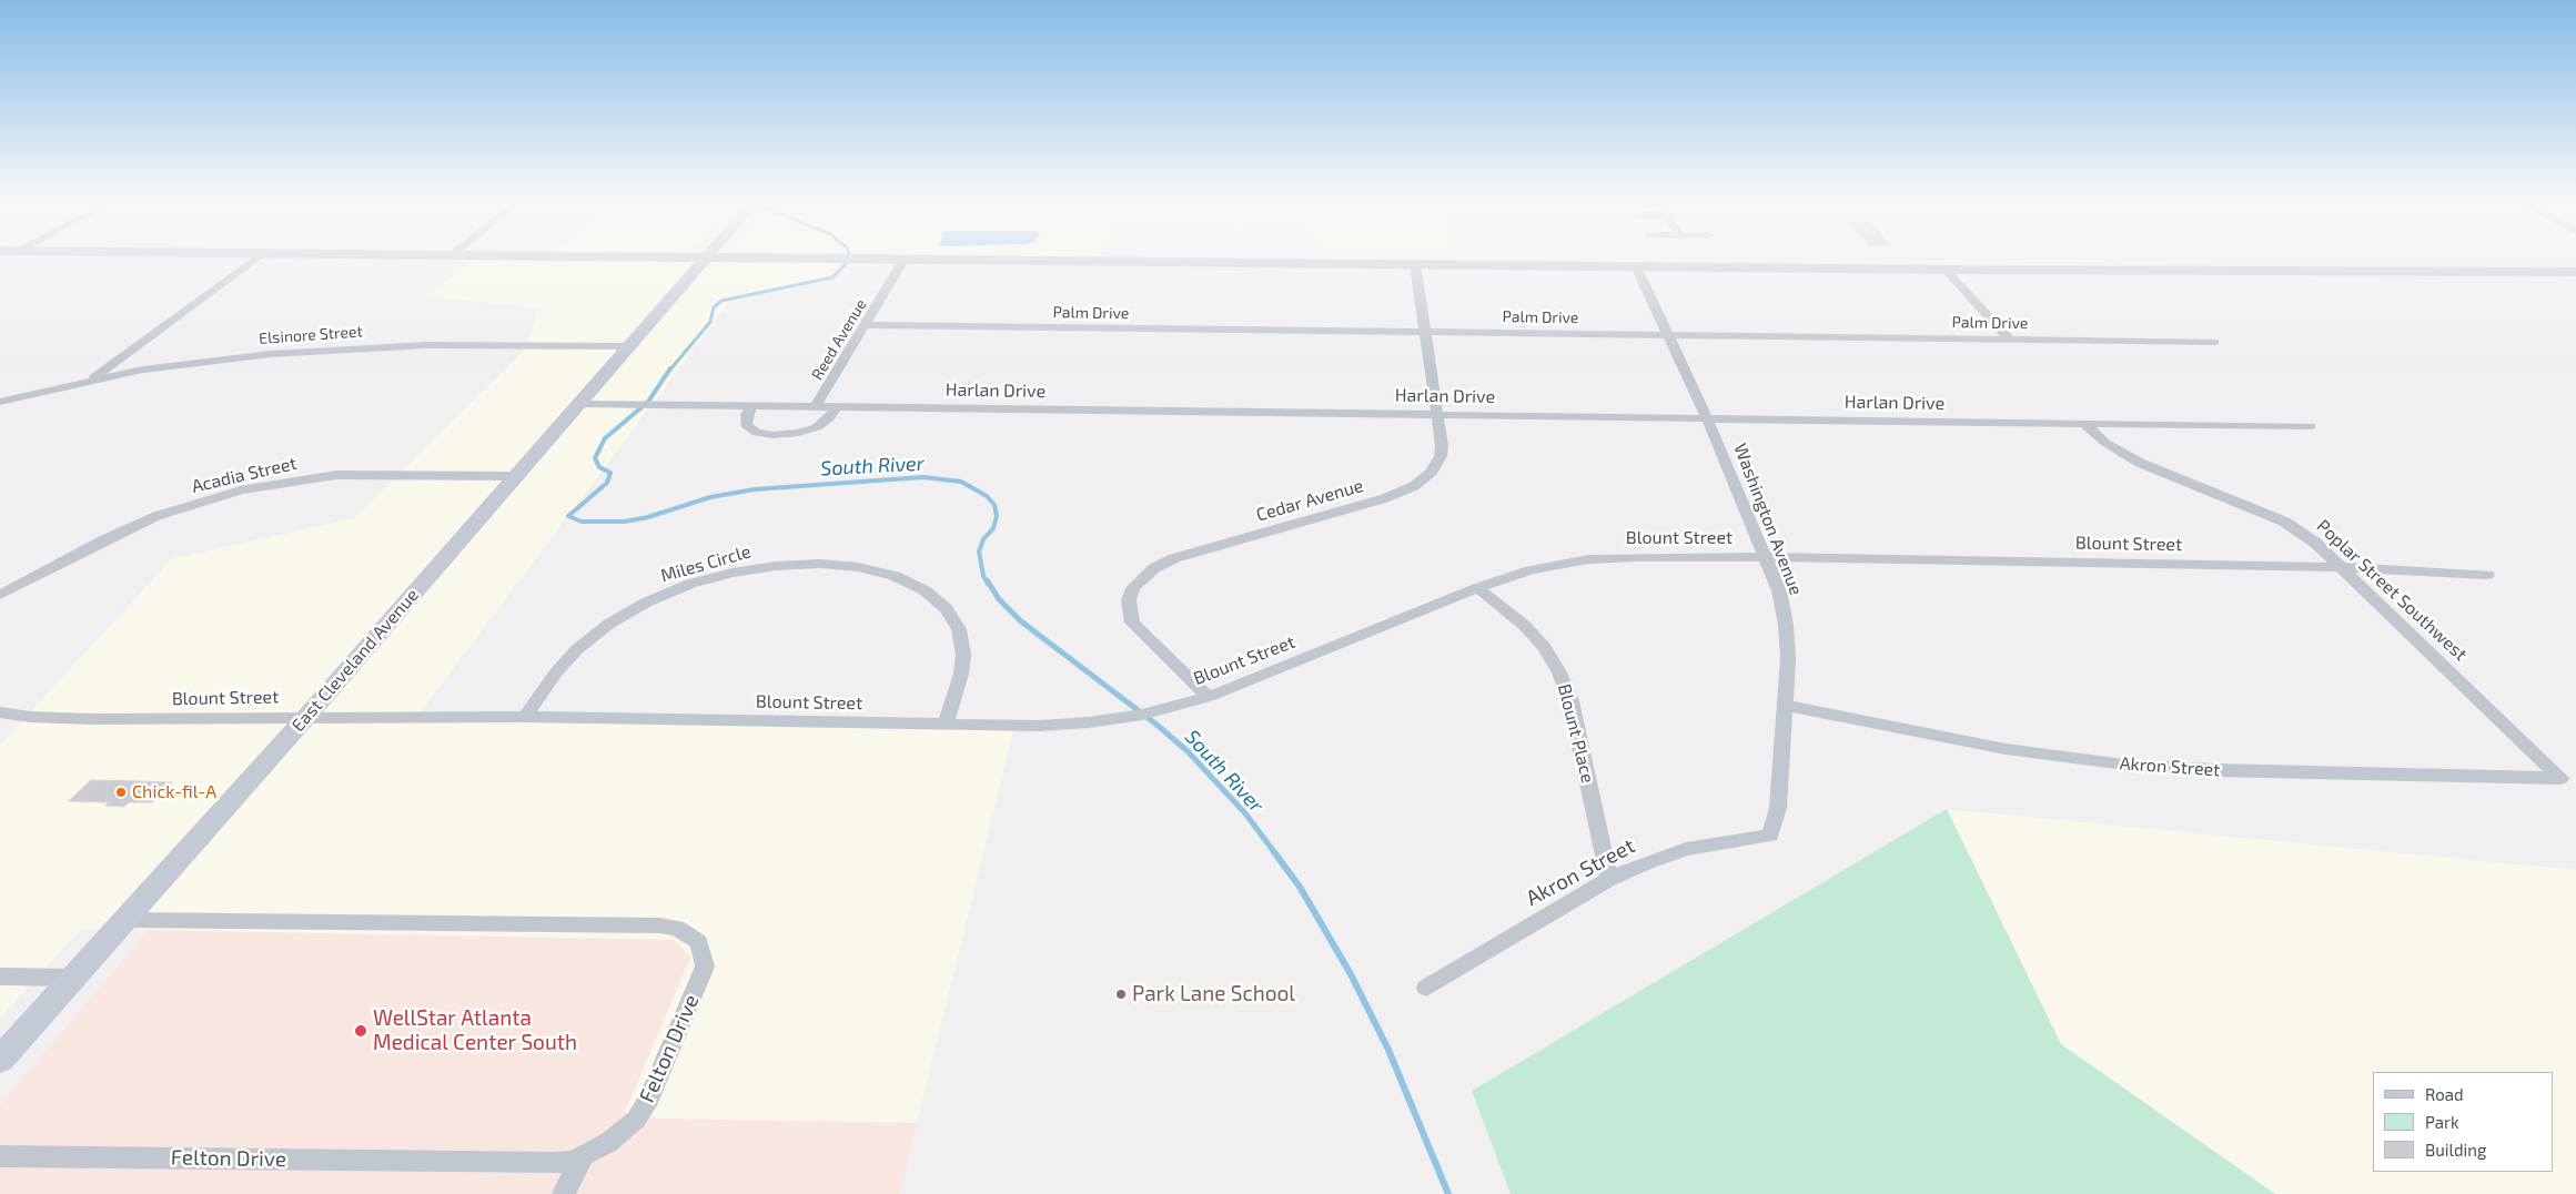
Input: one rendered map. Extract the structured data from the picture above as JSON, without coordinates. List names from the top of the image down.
{
  "streets": {
    "main road": ["East Cleveland Avenue"],
    "street": [
      "Palm Drive",
      "Elsinore Street",
      "Reed Avenue",
      "Harlan Drive",
      "Acadia Street",
      "Cedar Avenue",
      "Washington Avenue",
      "Blount Street",
      "Miles Circle",
      "Poplar Street Southwest",
      "Blount Place",
      "Akron Street",
      "Felton Drive"
    ]
  },
  "crossings": [
    ["Palm Drive", "Reed Avenue"],
    ["Palm Drive", "Cedar Avenue"],
    ["Palm Drive", "Washington Avenue"],
    ["Elsinore Street", "East Cleveland Avenue"],
    ["Reed Avenue", "Harlan Drive"],
    ["Harlan Drive", "Cedar Avenue"],
    ["Harlan Drive", "Washington Avenue"],
    ["Harlan Drive", "Poplar Street Southwest"],
    ["Harlan Drive", "East Cleveland Avenue"],
    ["Acadia Street", "East Cleveland Avenue"],
    ["Cedar Avenue", "Blount Street"],
    ["Washington Avenue", "Blount Street"],
    ["Washington Avenue", "Akron Street"],
    ["Blount Street", "Miles Circle"],
    ["Blount Street", "Poplar Street Southwest"],
    ["Blount Street", "East Cleveland Avenue"],
    ["Blount Street", "Blount Place"],
    ["Poplar Street Southwest", "Akron Street"],
    ["East Cleveland Avenue", "Felton Drive"],
    ["Blount Place", "Akron Street"]
  ],
  "water": ["South River"],
  "places": ["Chick-fil-A", "Park Lane School", "WellStar Atlanta Medical Center South"],
  "legend": ["Road", "Park", "Building"]
}
